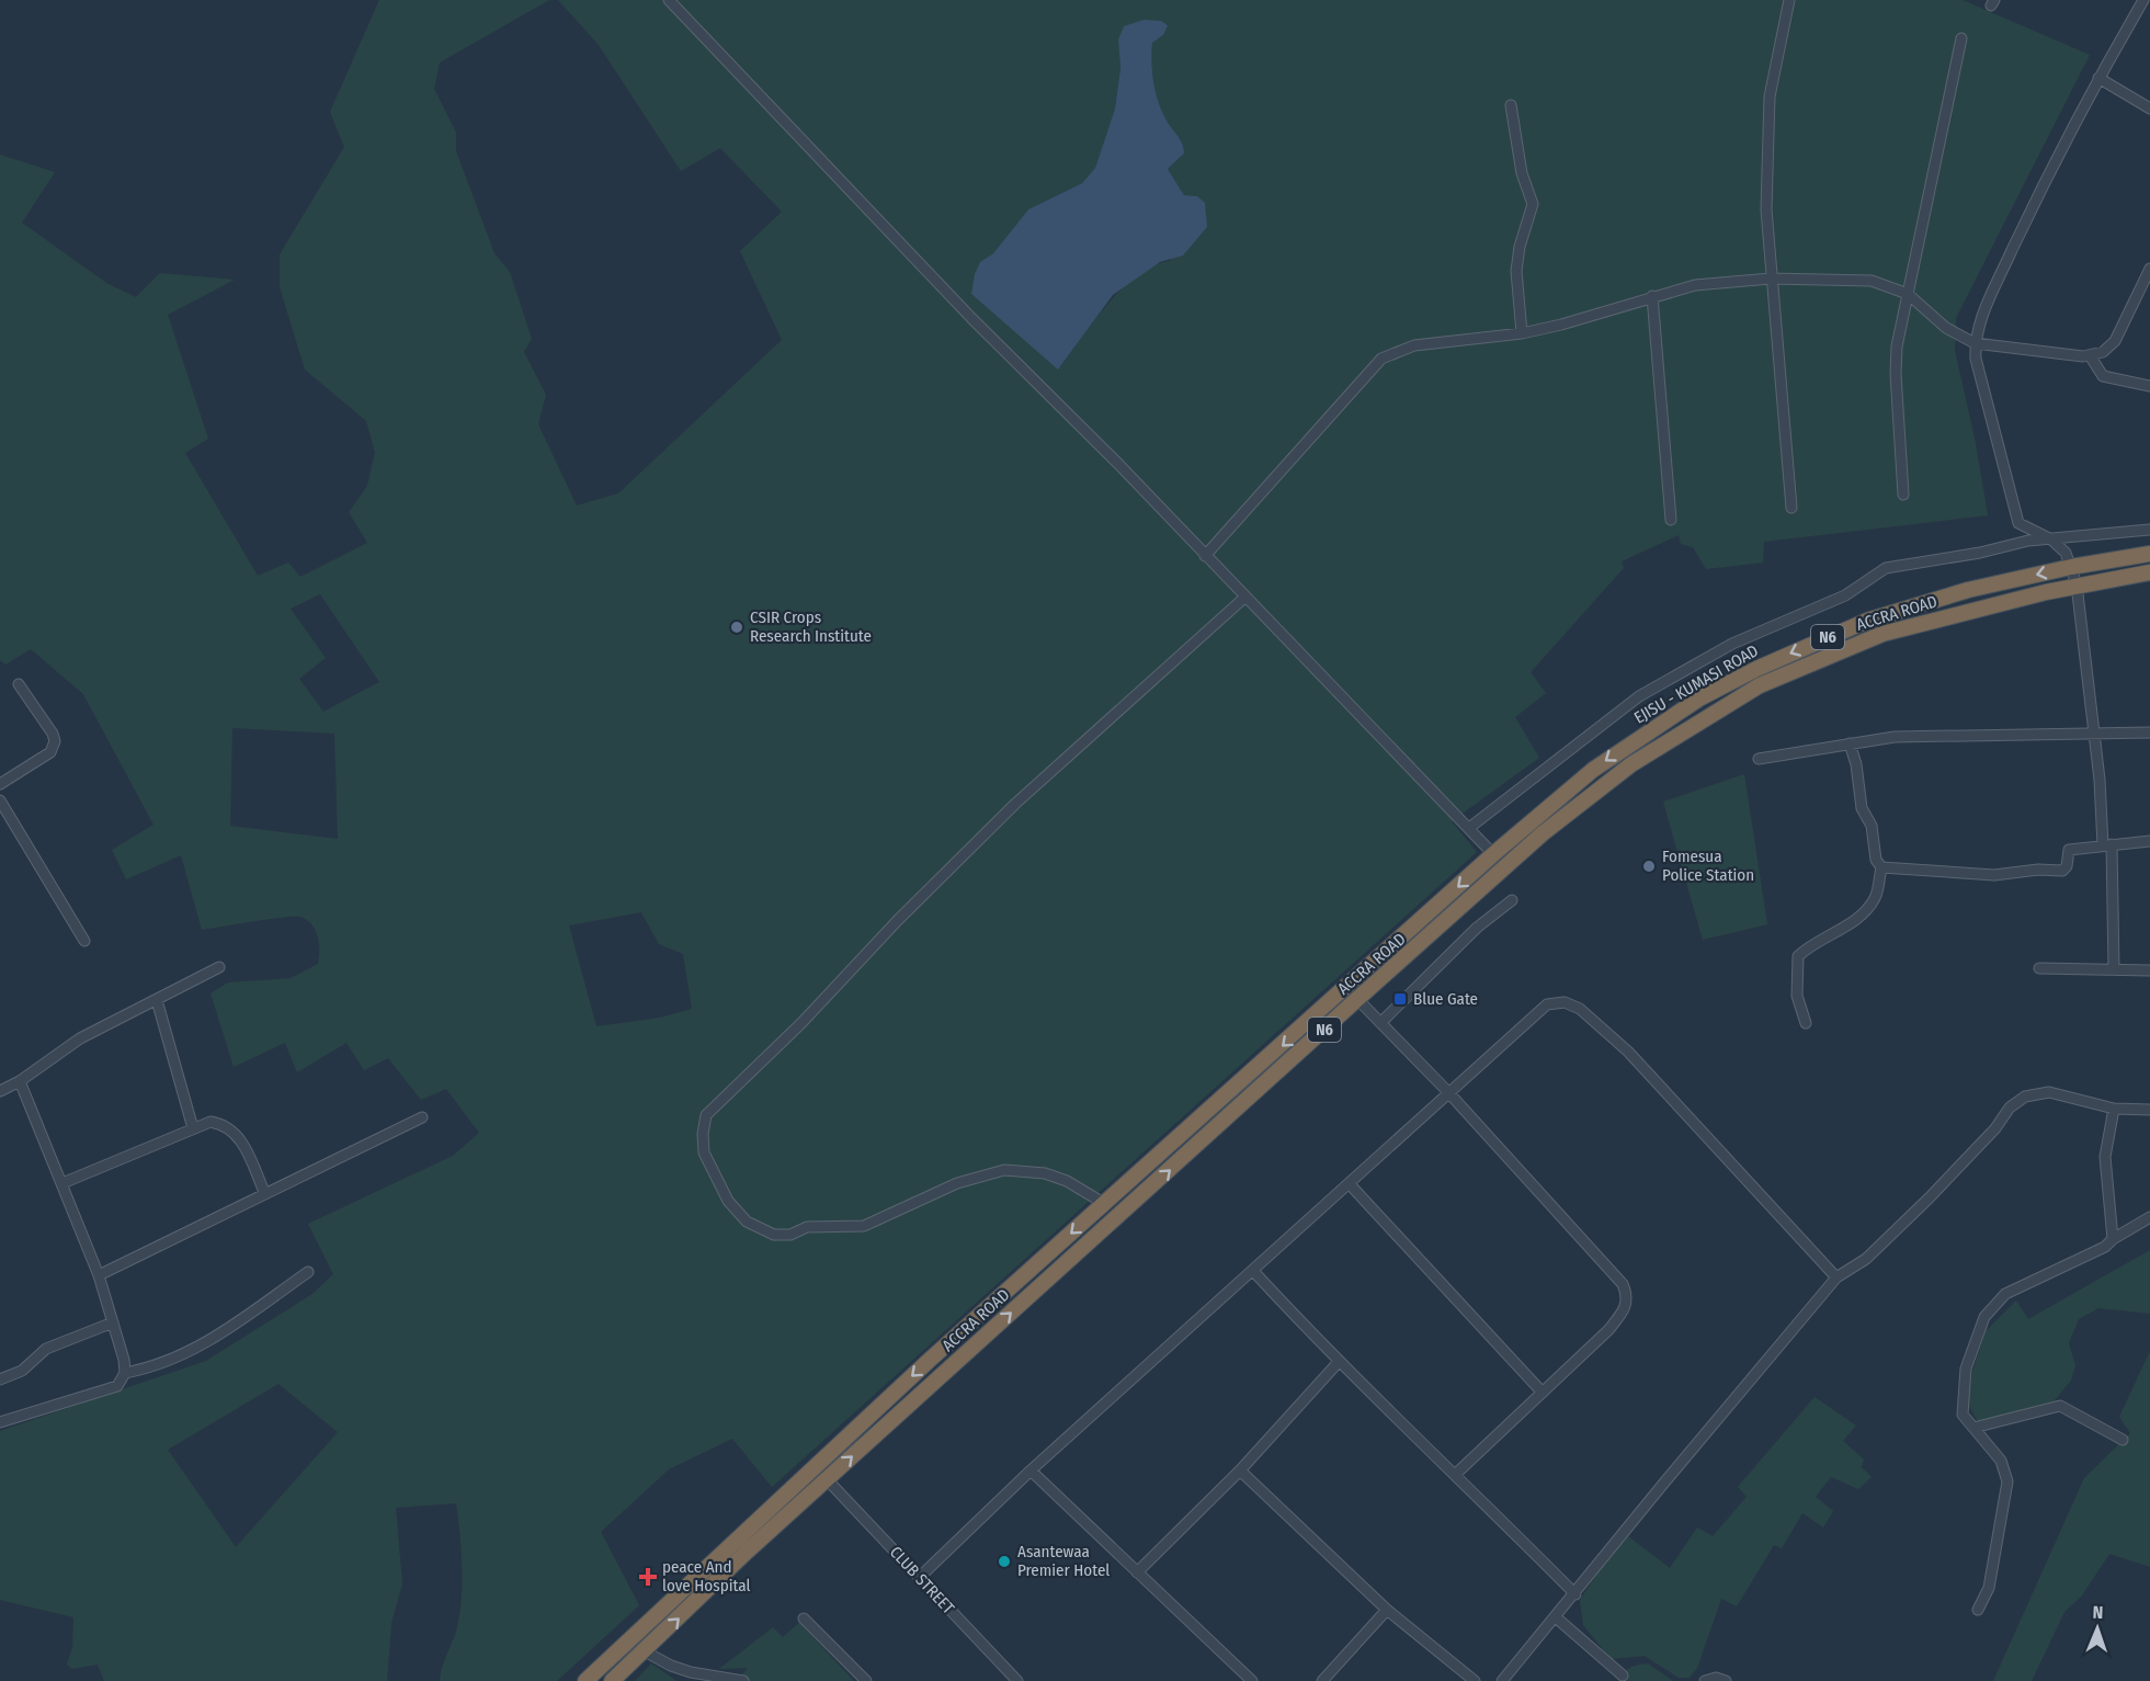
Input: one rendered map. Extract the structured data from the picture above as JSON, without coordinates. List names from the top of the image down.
{
  "streets": {
    "highway": ["ACCRA ROAD", "N6", "EJISU - KUMASI ROAD"],
    "street": ["CLUB STREET"]
  },
  "crossings": [
    ["ACCRA ROAD", "EJISU - KUMASI ROAD"],
    ["ACCRA ROAD", "CLUB STREET"]
  ],
  "one_way": ["EJISU - KUMASI ROAD"],
  "places": {
    "other": ["CSIR Crops Research Institute", "Fomesua Police Station", "Asantewaa Premier Hotel"],
    "transit": ["Blue Gate"],
    "health": ["peace And love Hospital"]
  },
  "north": "top"
}
